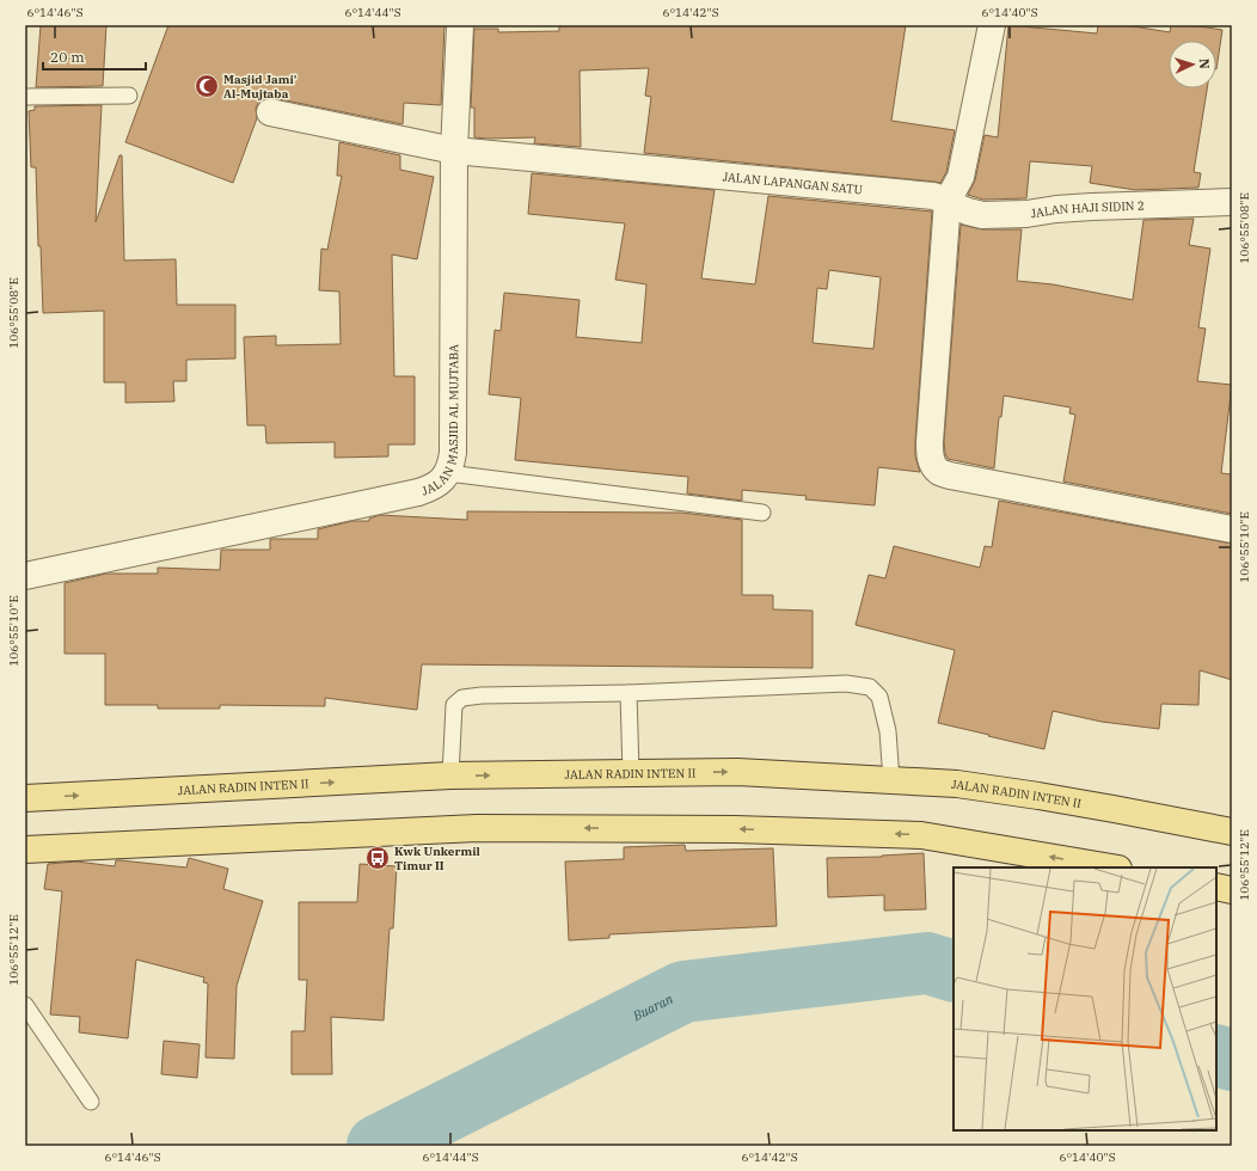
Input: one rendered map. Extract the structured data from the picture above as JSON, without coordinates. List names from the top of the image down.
{
  "streets": {
    "main road": ["JALAN RADIN INTEN II"],
    "street": ["JALAN LAPANGAN SATU", "JALAN HAJI SIDIN 2", "JALAN MASJID AL MUJTABA"]
  },
  "crossings": [
    ["JALAN LAPANGAN SATU", "JALAN HAJI SIDIN 2"],
    ["JALAN LAPANGAN SATU", "JALAN MASJID AL MUJTABA"]
  ],
  "water": ["Buaran"],
  "places": {
    "mosque": ["Masjid Jami' Al-Mujtaba"],
    "bus stop": ["Kwk Unkermil Timur II"]
  },
  "scale_bar": "20 m",
  "north": "right",
  "coordinates": [
    "6°14'46\"S",
    "6°14'44\"S",
    "6°14'42\"S",
    "6°14'40\"S",
    "106°55'08\"E",
    "106°55'10\"E",
    "106°55'12\"E"
  ]
}
